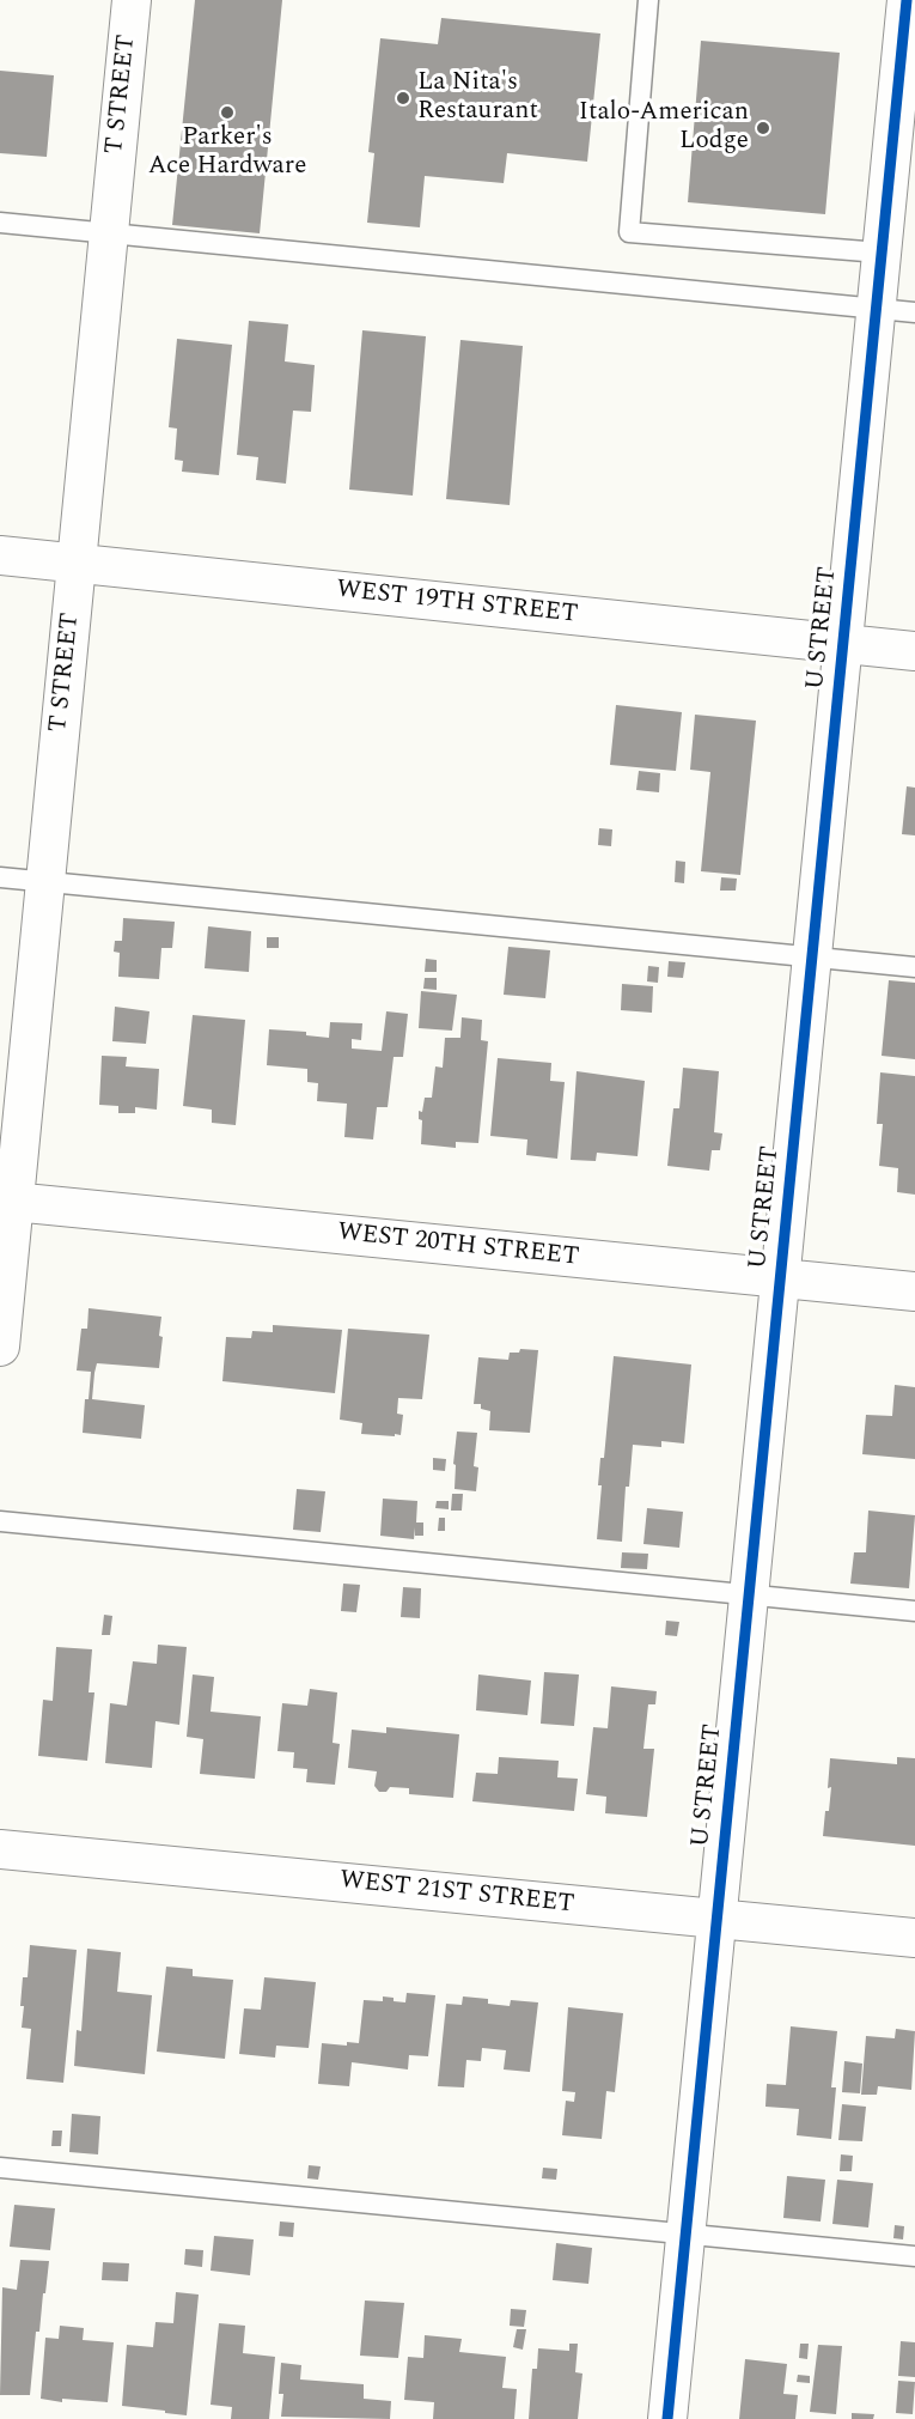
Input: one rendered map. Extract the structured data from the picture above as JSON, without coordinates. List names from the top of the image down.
{
  "streets": {
    "street": [
      "T STREET",
      "WEST 19TH STREET",
      "U STREET",
      "WEST 20TH STREET",
      "WEST 21ST STREET"
    ]
  },
  "crossings": [
    ["T STREET", "WEST 19TH STREET"],
    ["T STREET", "WEST 20TH STREET"],
    ["WEST 19TH STREET", "U STREET"],
    ["U STREET", "WEST 20TH STREET"],
    ["U STREET", "WEST 21ST STREET"]
  ],
  "places": ["La Nita's Restaurant", "Parker's Ace Hardware", "Italo-American Lodge"]
}
